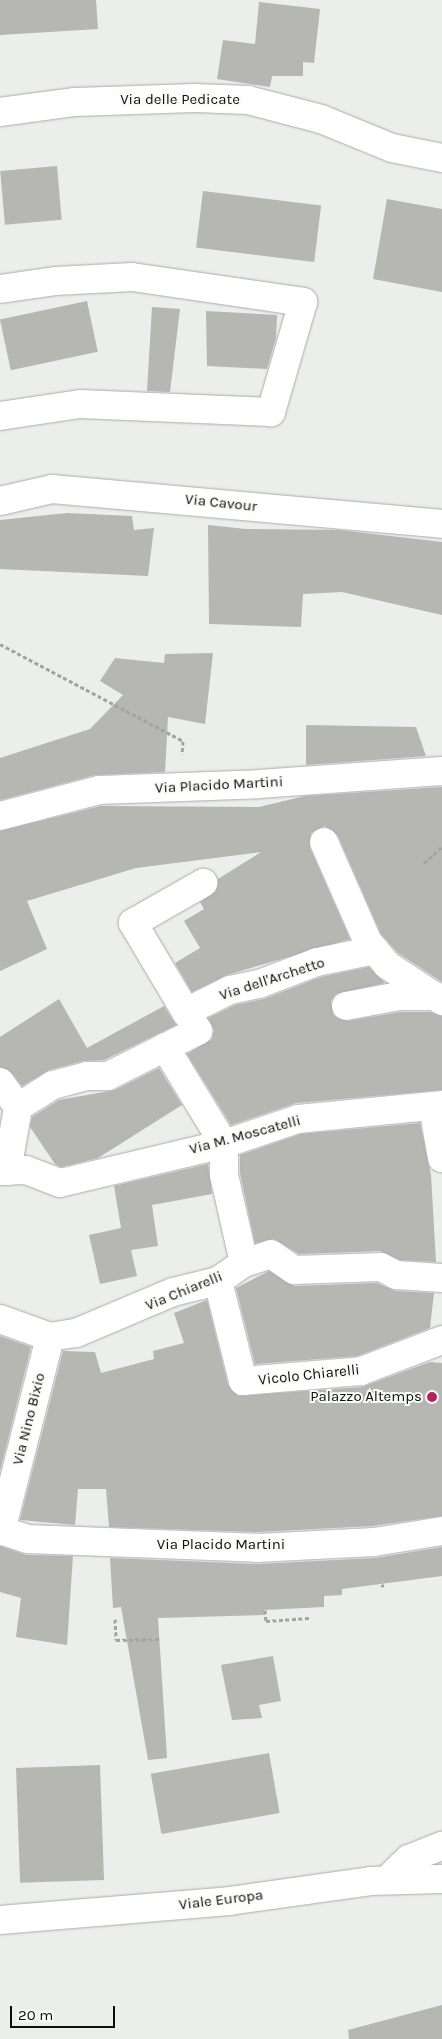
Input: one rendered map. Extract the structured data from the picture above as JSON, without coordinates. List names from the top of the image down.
{
  "streets": {
    "street": [
      "Via delle Pedicate",
      "Via Cavour",
      "Via Placido Martini",
      "Via dell'Archetto",
      "Via M. Moscatelli",
      "Via Chiarelli",
      "Vicolo Chiarelli",
      "Via Nino Bixio",
      "Viale Europa"
    ]
  },
  "crossings": [
    ["Via Placido Martini", "Via Nino Bixio"],
    ["Via Chiarelli", "Vicolo Chiarelli"],
    ["Via Chiarelli", "Via Nino Bixio"]
  ],
  "places": ["Palazzo Altemps"],
  "scale_bar": "20 m"
}
